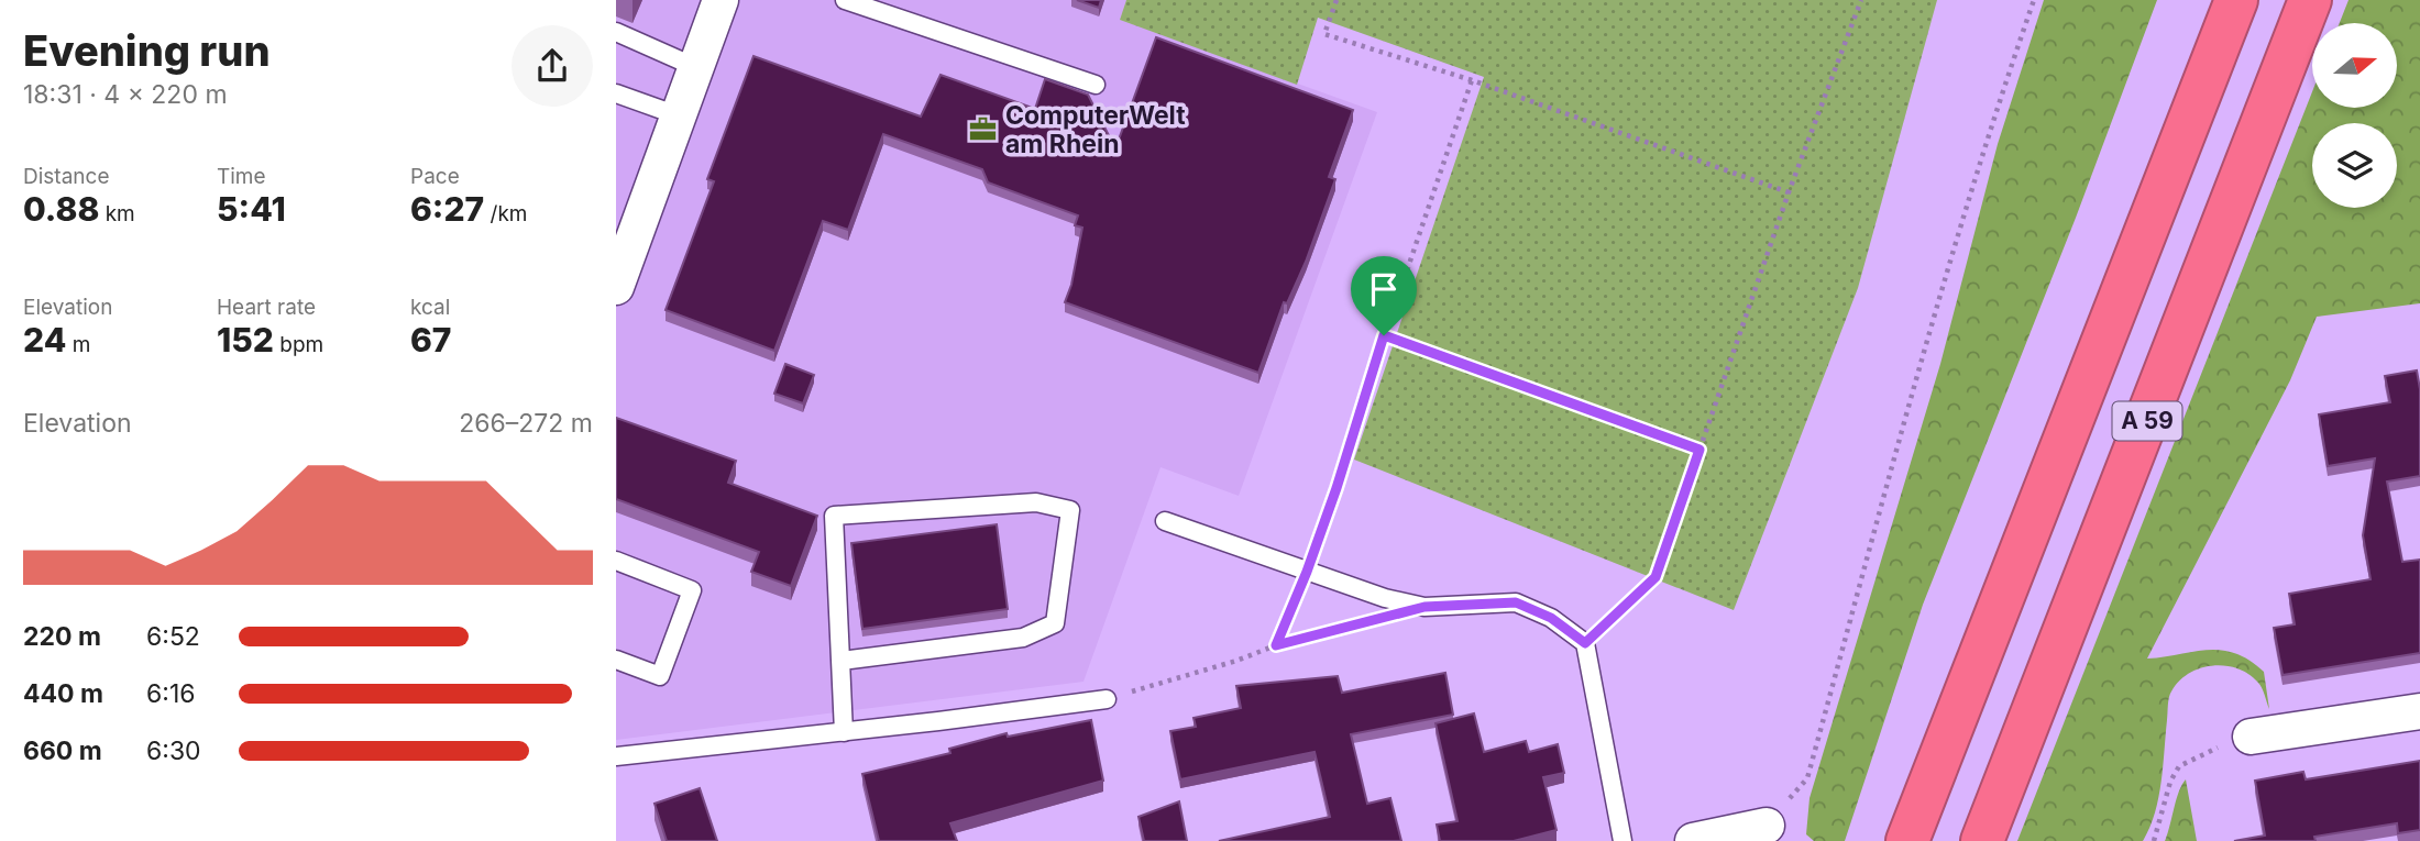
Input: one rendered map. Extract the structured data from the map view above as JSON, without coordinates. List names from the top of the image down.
{
  "streets": {
    "highway": ["A 59"]
  },
  "places": {
    "office": ["ComputerWelt am Rhein"]
  },
  "north": "right",
  "page": {
    "heading": ["Evening run", "18:31 · 4 × 220 m"],
    "stats": [
      ["Distance", "0.88 km"],
      ["Time", "5:41"],
      ["Pace", "6:27 /km"],
      ["Elevation", "24 m"],
      ["Heart rate", "152 bpm"],
      ["kcal", "67"]
    ],
    "chart": ["Elevation", "266–272 m"],
    "list": [
      {
        "name": "220 m",
        "note": "6:52"
      },
      {
        "name": "440 m",
        "note": "6:16"
      },
      {
        "name": "660 m",
        "note": "6:30"
      }
    ]
  }
}
